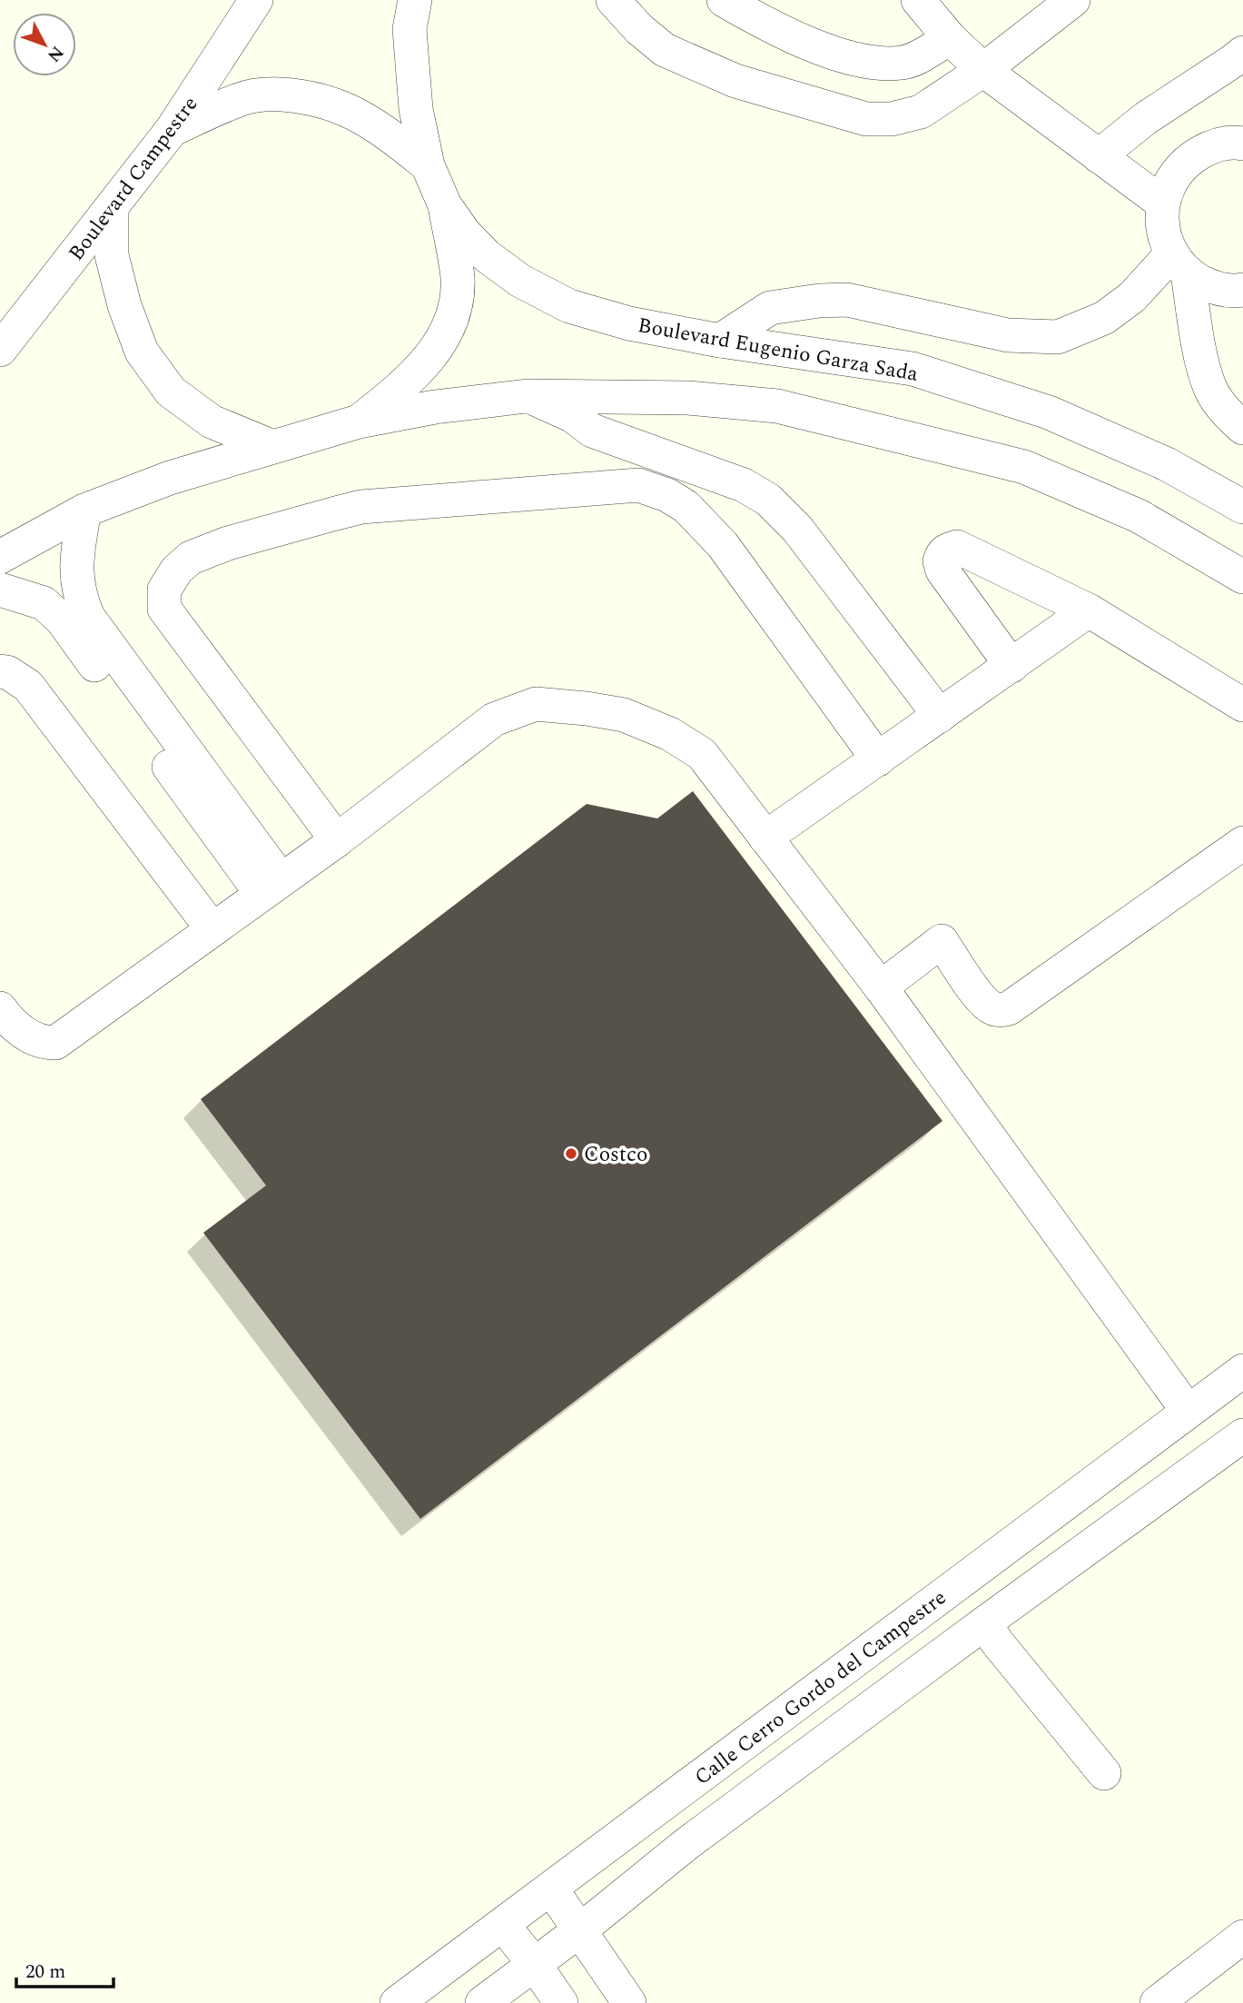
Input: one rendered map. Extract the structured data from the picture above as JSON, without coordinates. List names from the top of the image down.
{
  "streets": {
    "street": ["Boulevard Campestre", "Boulevard Eugenio Garza Sada", "Calle Cerro Gordo del Campestre"]
  },
  "places": ["Costco"],
  "scale_bar": "20 m",
  "north": "bottom right"
}
